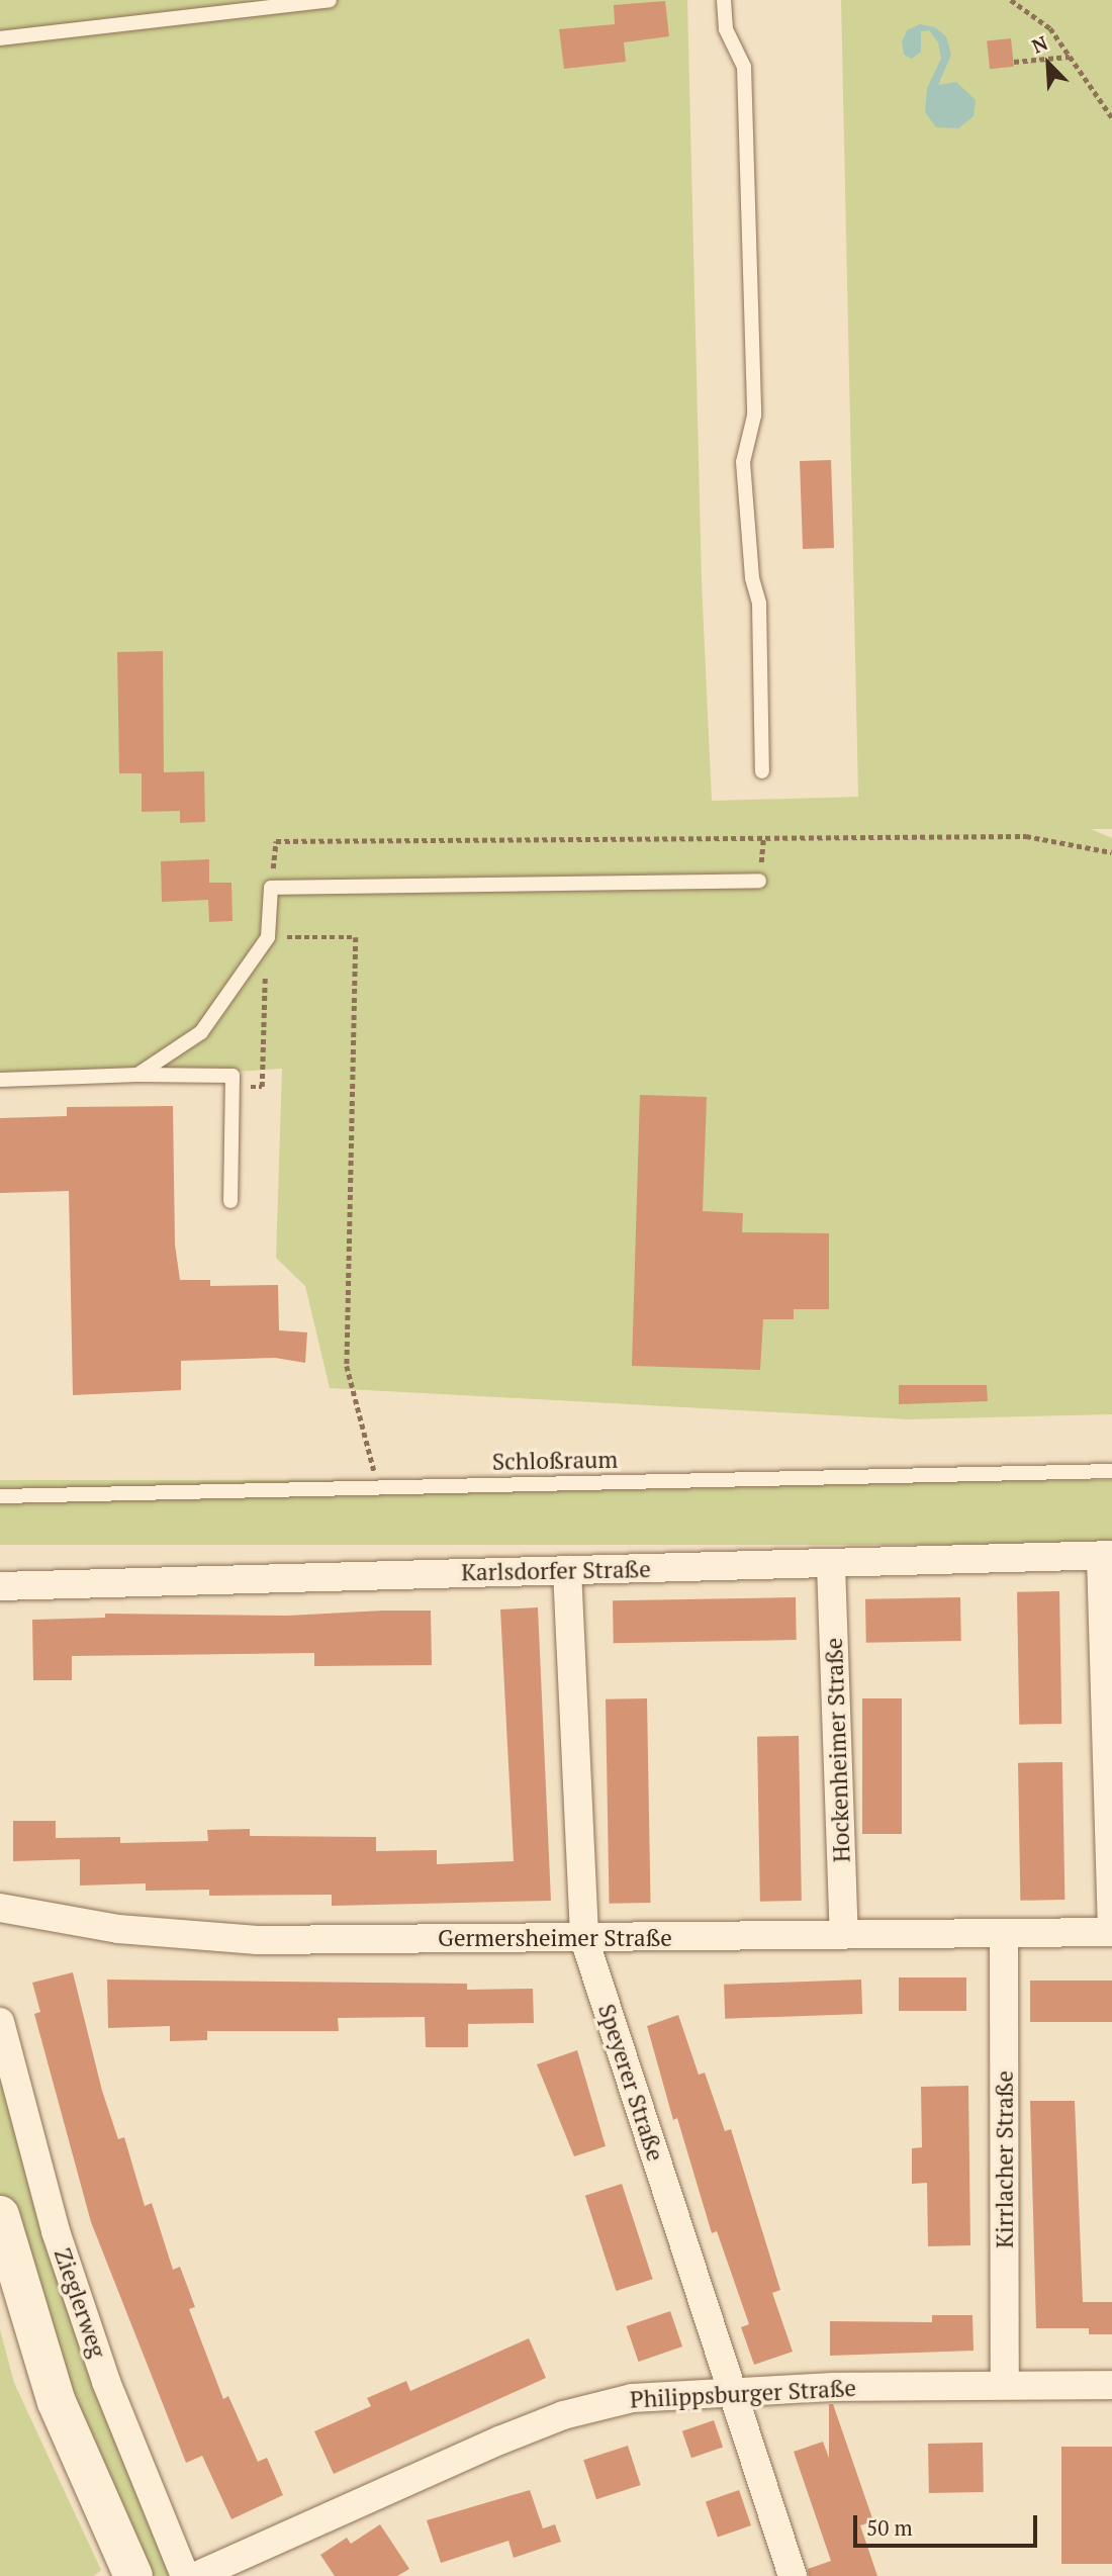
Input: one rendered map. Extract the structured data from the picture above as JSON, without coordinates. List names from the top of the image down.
{
  "streets": {
    "street": [
      "Karlsdorfer Straße",
      "Hockenheimer Straße",
      "Germersheimer Straße",
      "Speyerer Straße",
      "Kirrlacher Straße",
      "Zieglerweg",
      "Philippsburger Straße"
    ],
    "lane": ["Schloßraum"]
  },
  "crossings": [
    ["Karlsdorfer Straße", "Hockenheimer Straße"],
    ["Karlsdorfer Straße", "Speyerer Straße"],
    ["Hockenheimer Straße", "Germersheimer Straße"],
    ["Germersheimer Straße", "Speyerer Straße"],
    ["Germersheimer Straße", "Kirrlacher Straße"],
    ["Speyerer Straße", "Philippsburger Straße"],
    ["Kirrlacher Straße", "Philippsburger Straße"]
  ],
  "scale_bar": "50 m",
  "north": "top left"
}
